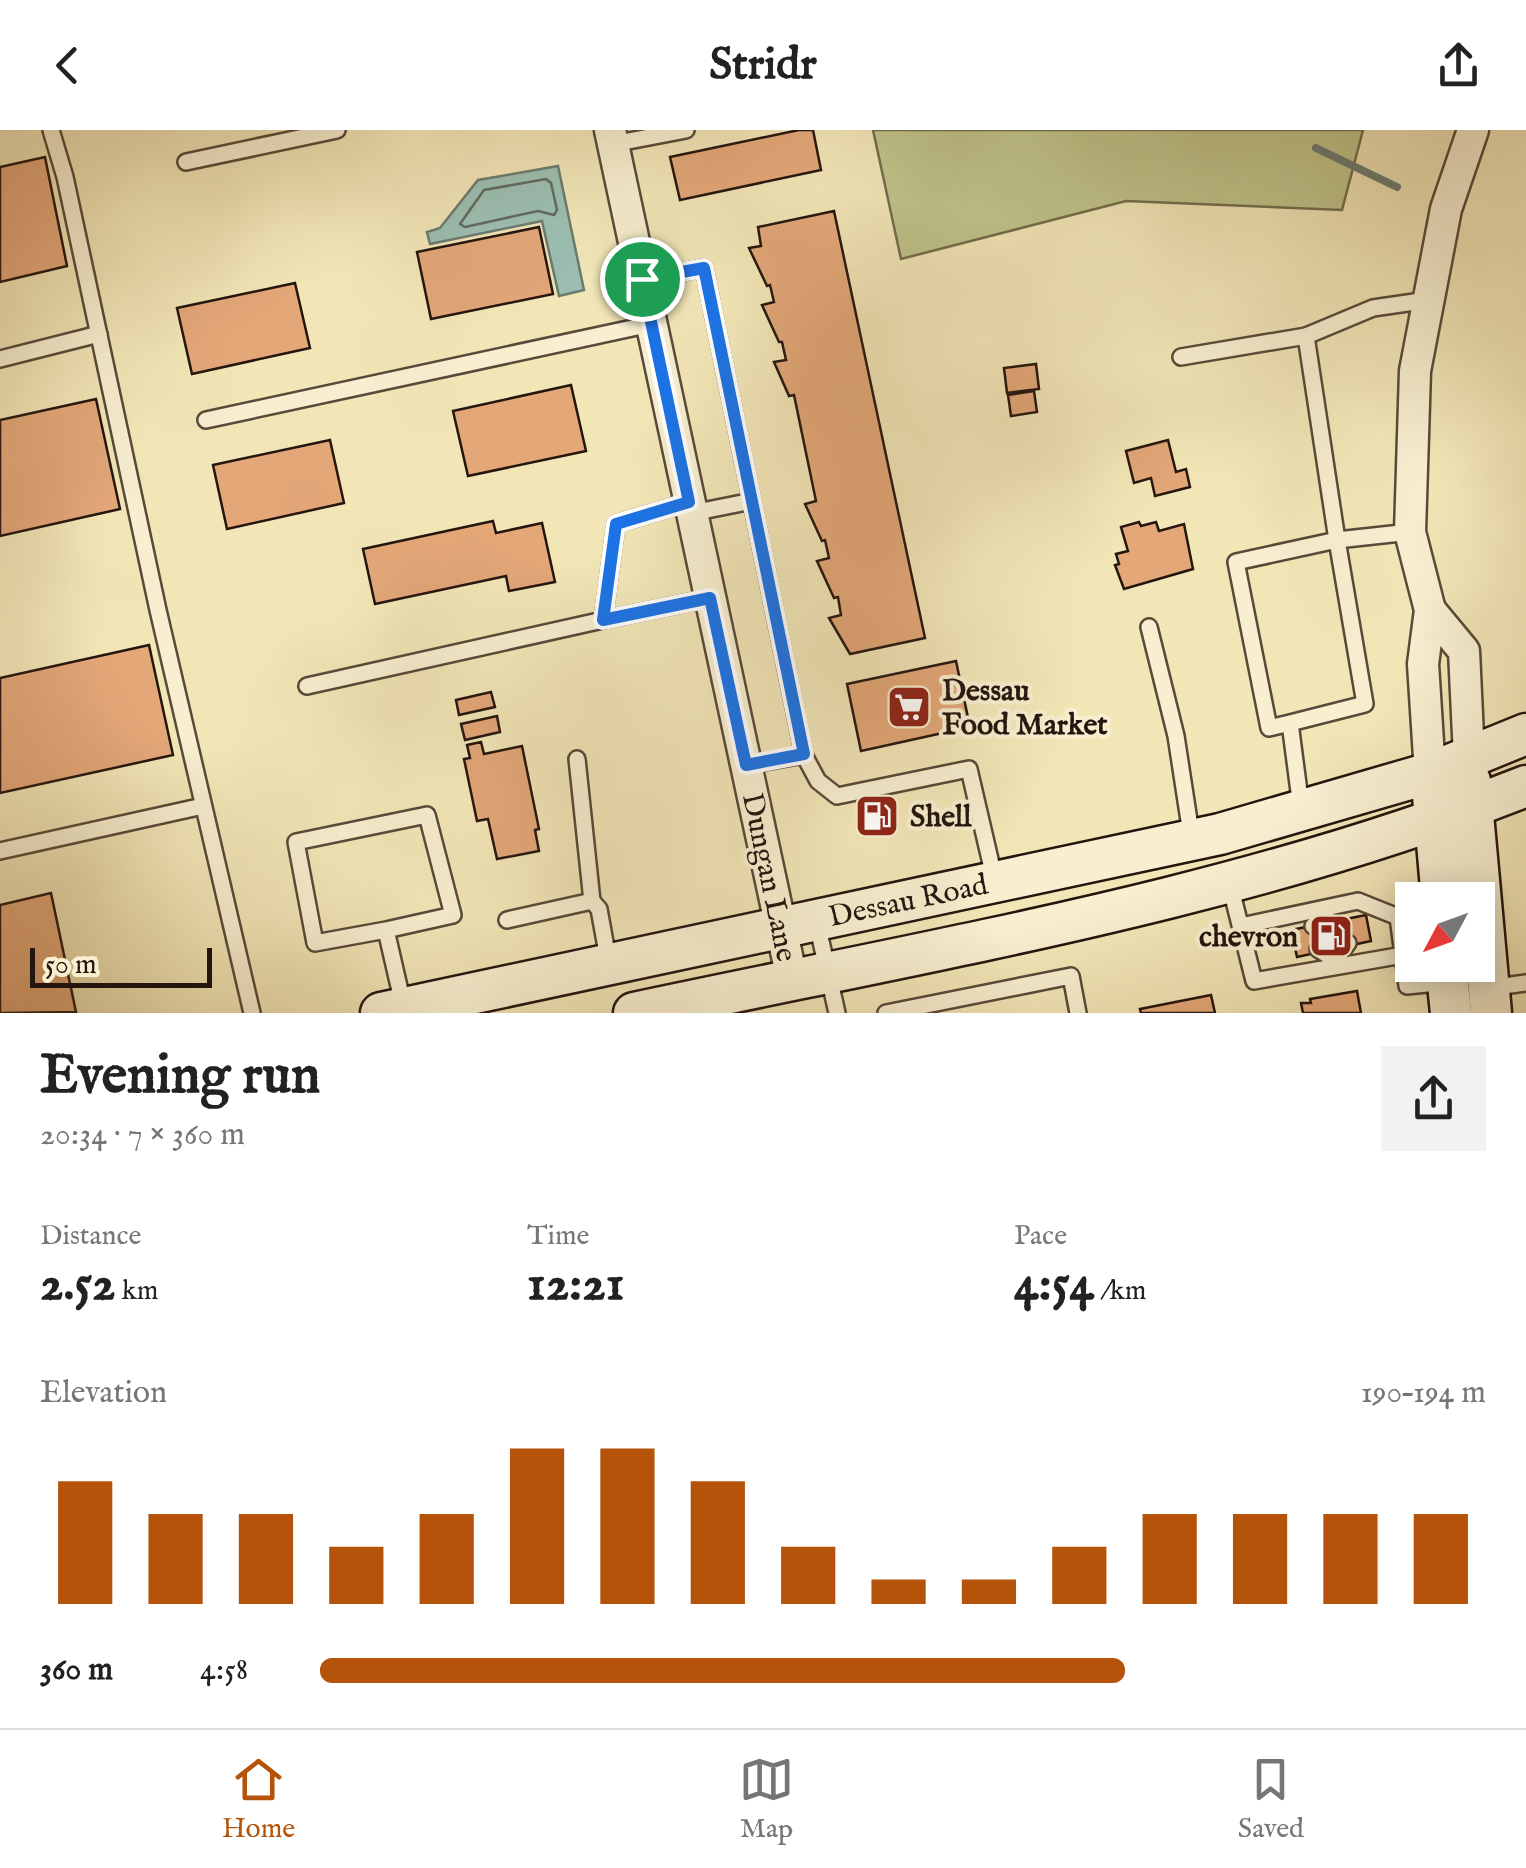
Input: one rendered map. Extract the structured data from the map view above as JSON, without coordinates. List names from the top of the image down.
{
  "streets": {
    "main road": ["Dessau Road"],
    "street": ["Dungan Lane"]
  },
  "crossings": [
    ["Dungan Lane", "Dessau Road"]
  ],
  "places": {
    "supermarket": ["Dessau Food Market"],
    "fuel station": ["Shell", "chevron"]
  },
  "scale_bar": "50 m",
  "north": "bottom left",
  "page": {
    "header": "Stridr",
    "scale": "50 m",
    "heading": ["Evening run", "20:34 · 7 × 360 m"],
    "stats": [
      ["Distance", "2.52 km"],
      ["Time", "12:21"],
      ["Pace", "4:54 /km"]
    ],
    "chart": ["Elevation", "190–194 m"],
    "list": [
      {
        "name": "360 m",
        "note": "4:58"
      }
    ],
    "tabs": ["Home", "Map", "Saved"]
  }
}
